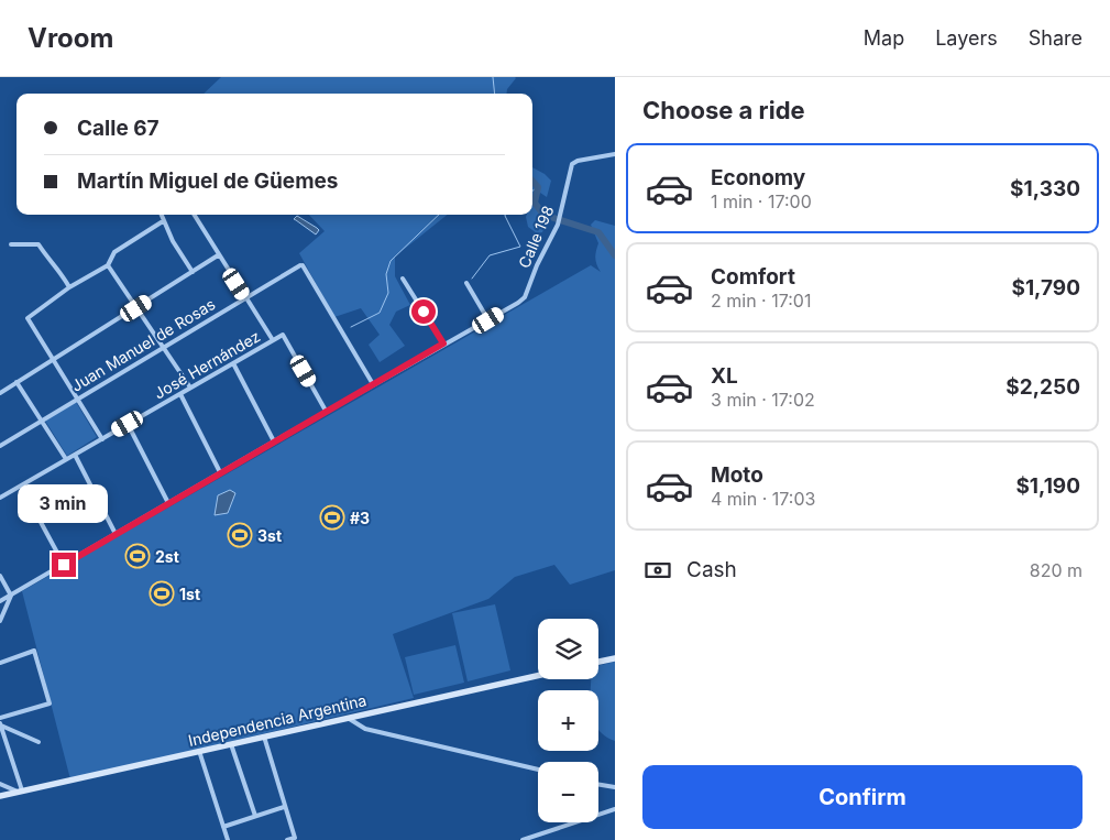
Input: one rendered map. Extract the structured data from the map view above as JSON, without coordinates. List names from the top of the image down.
{
  "streets": {
    "main road": ["Independencia Argentina"],
    "street": ["Calle 198", "Juan Manuel de Rosas", "José Hernández"]
  },
  "places": {
    "sports": [
      "#3",
      "3st",
      "2st",
      "1st"
    ]
  },
  "page": {
    "header": "Vroom",
    "nav": ["Map", "Layers", "Share"],
    "heading": "Choose a ride",
    "banner": ["Calle 67", "Martín Miguel de Güemes"],
    "list": [
      {
        "name": "Economy",
        "note": "1 min · 17:00",
        "value": "$1,330"
      },
      {
        "name": "Comfort",
        "note": "2 min · 17:01",
        "value": "$1,790"
      },
      {
        "name": "XL",
        "note": "3 min · 17:02",
        "value": "$2,250"
      },
      {
        "name": "Moto",
        "note": "4 min · 17:03",
        "value": "$1,190"
      }
    ],
    "bubble": "3 min",
    "pay": ["Cash", "820 m"],
    "map_buttons": ["+", "−"],
    "buttons": "Confirm"
  }
}
